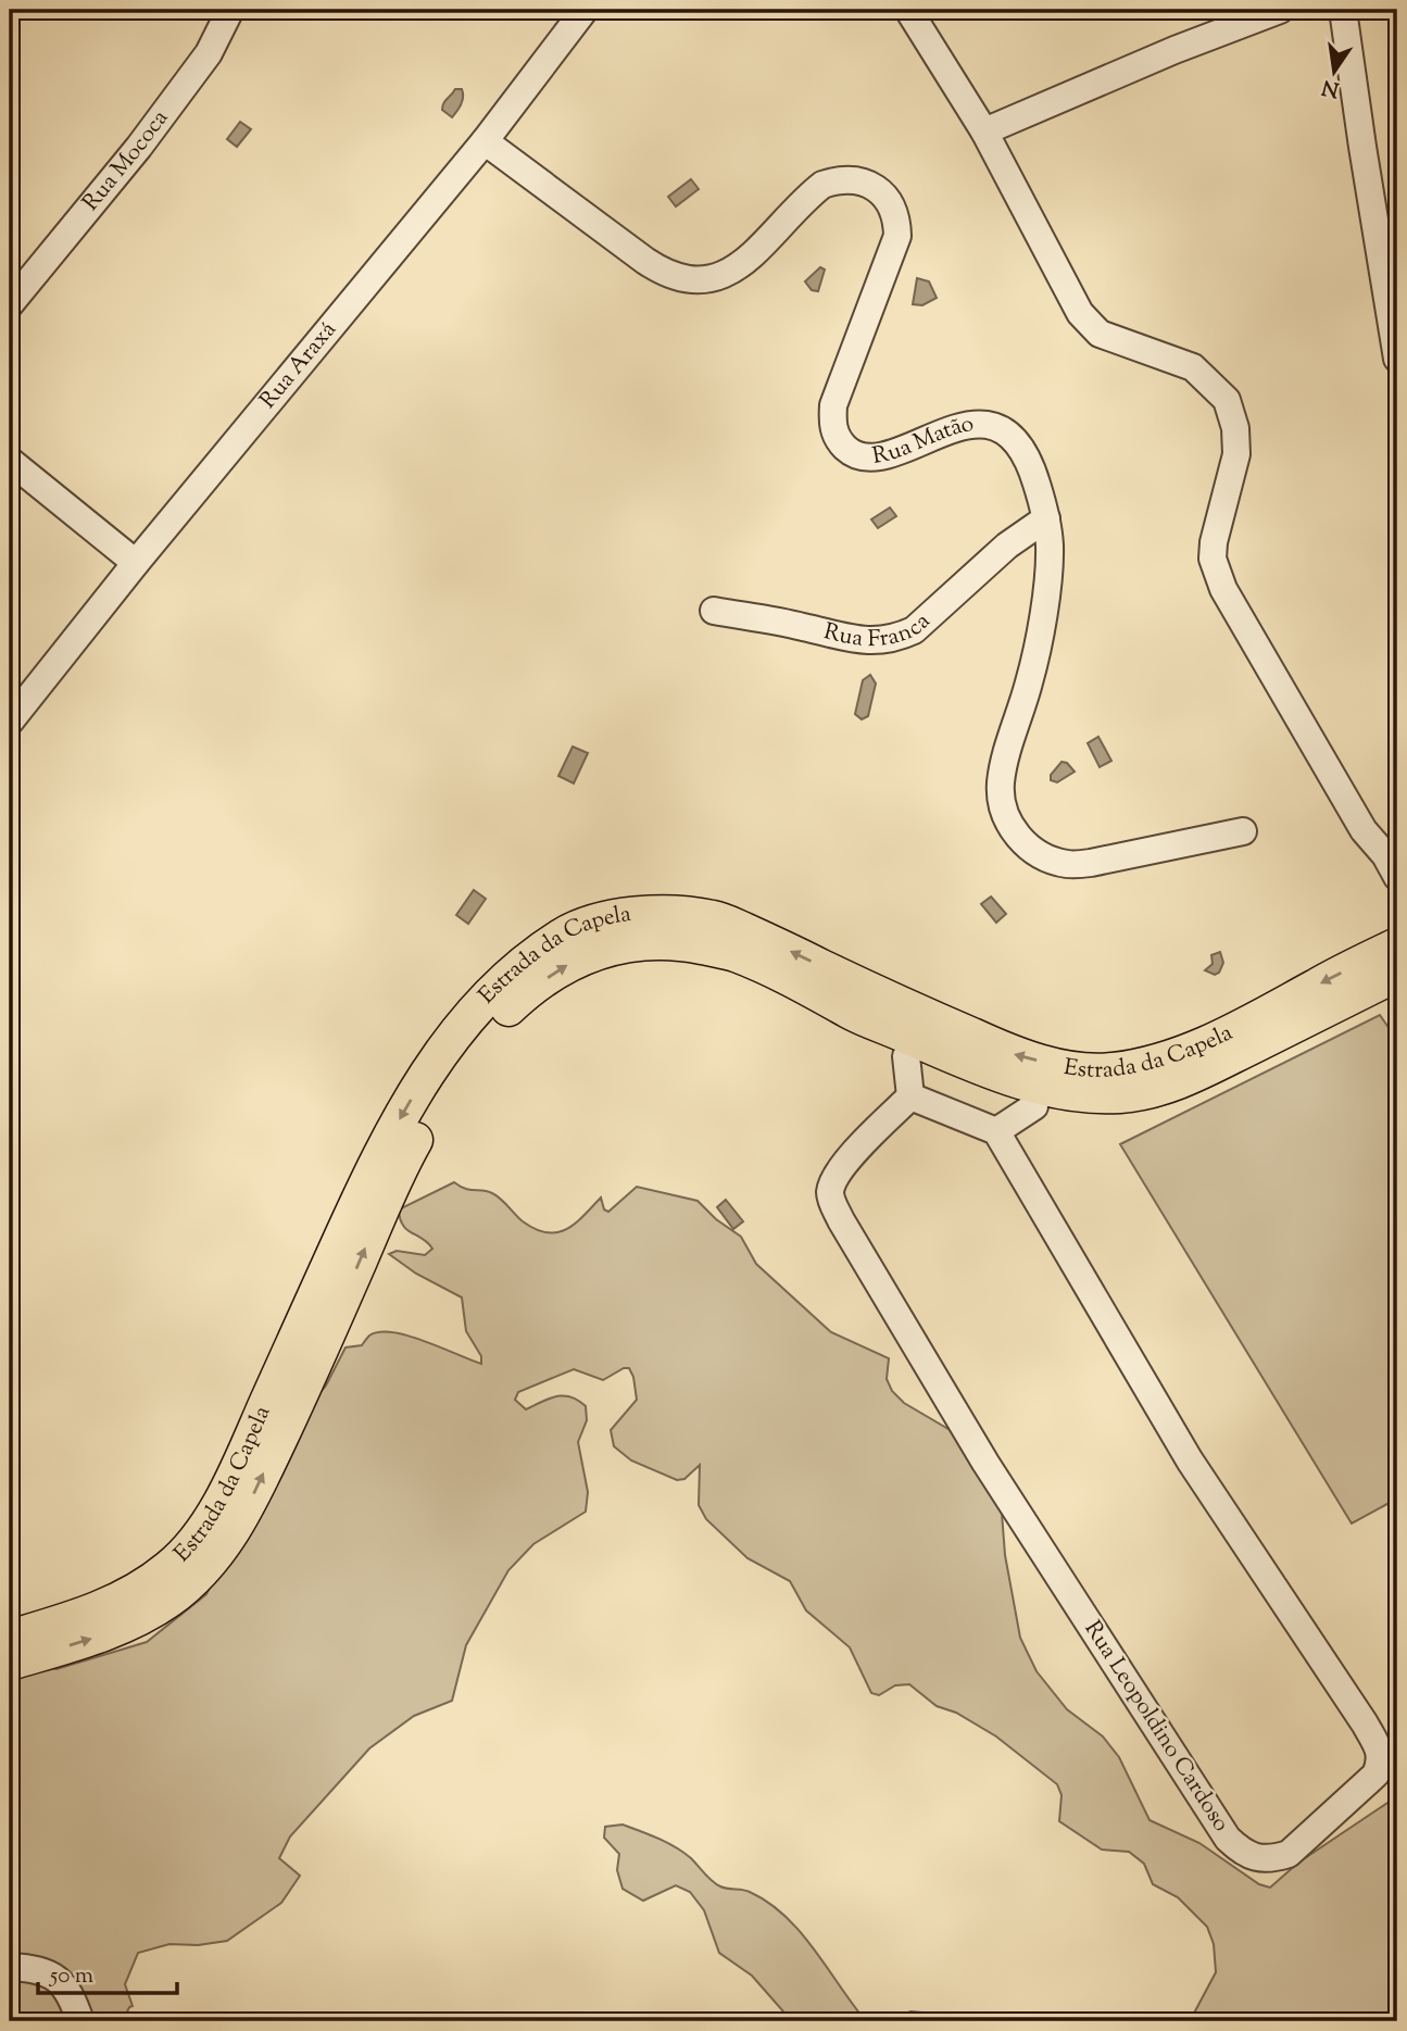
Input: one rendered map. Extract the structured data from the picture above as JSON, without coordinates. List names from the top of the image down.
{
  "streets": {
    "main road": ["Estrada da Capela"],
    "street": [
      "Rua Mococa",
      "Rua Araxá",
      "Rua Matão",
      "Rua Franca",
      "Rua Leopoldino Cardoso"
    ]
  },
  "crossings": [
    ["Rua Araxá", "Rua Matão"],
    ["Rua Matão", "Rua Franca"]
  ],
  "scale_bar": "50 m",
  "north": "bottom"
}
